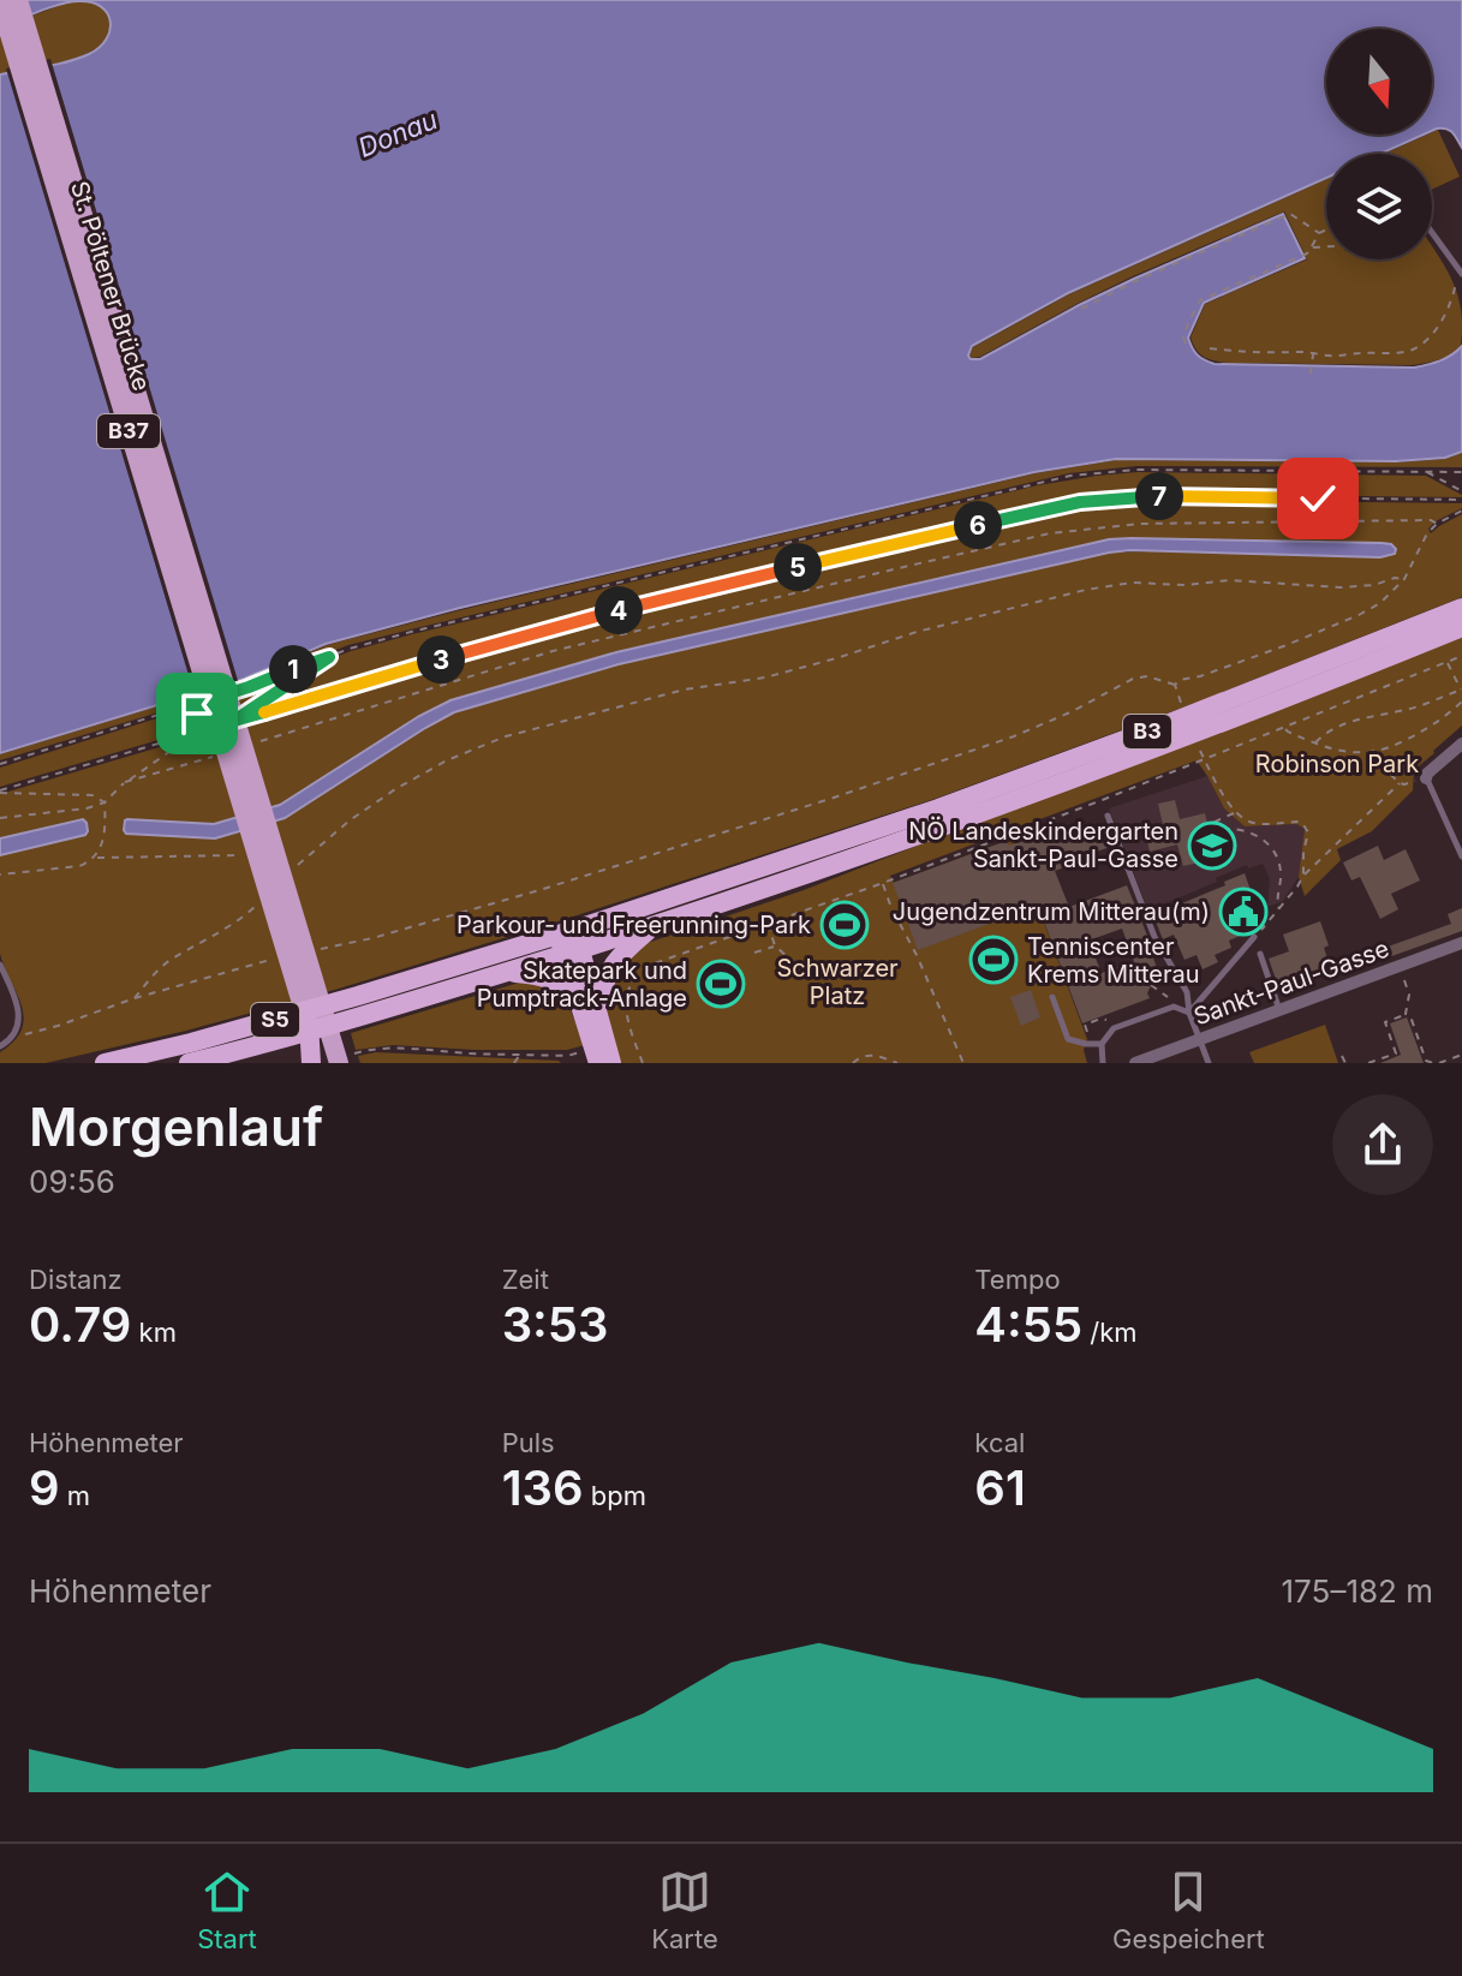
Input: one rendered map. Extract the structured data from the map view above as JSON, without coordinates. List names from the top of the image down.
{
  "streets": {
    "highway": ["B3", "S5"],
    "main road": ["St. Pöltener Brücke", "B37"],
    "street": ["Sankt-Paul-Gasse"]
  },
  "crossings": [
    ["St. Pöltener Brücke", "B37"],
    ["B3", "S5"]
  ],
  "water": ["Donau"],
  "parks": ["Robinson Park", "Schwarzer Platz"],
  "places": {
    "school or university": ["NÖ Landeskindergarten Sankt-Paul-Gasse"],
    "public building": ["Jugendzentrum Mitterau(m)"],
    "sports": ["Parkour- und Freerunning-Park", "Tenniscenter Krems Mitterau", "Skatepark und Pumptrack-Anlage"]
  },
  "north": "bottom",
  "page": {
    "pins": [
      "7",
      "6",
      "5",
      "4",
      "3",
      "1"
    ],
    "heading": ["Morgenlauf", "09:56"],
    "stats": [
      ["Distanz", "0.79 km"],
      ["Zeit", "3:53"],
      ["Tempo", "4:55 /km"],
      ["Höhenmeter", "9 m"],
      ["Puls", "136 bpm"],
      ["kcal", "61"]
    ],
    "chart": ["Höhenmeter", "175–182 m"],
    "tabs": ["Start", "Karte", "Gespeichert"]
  }
}
